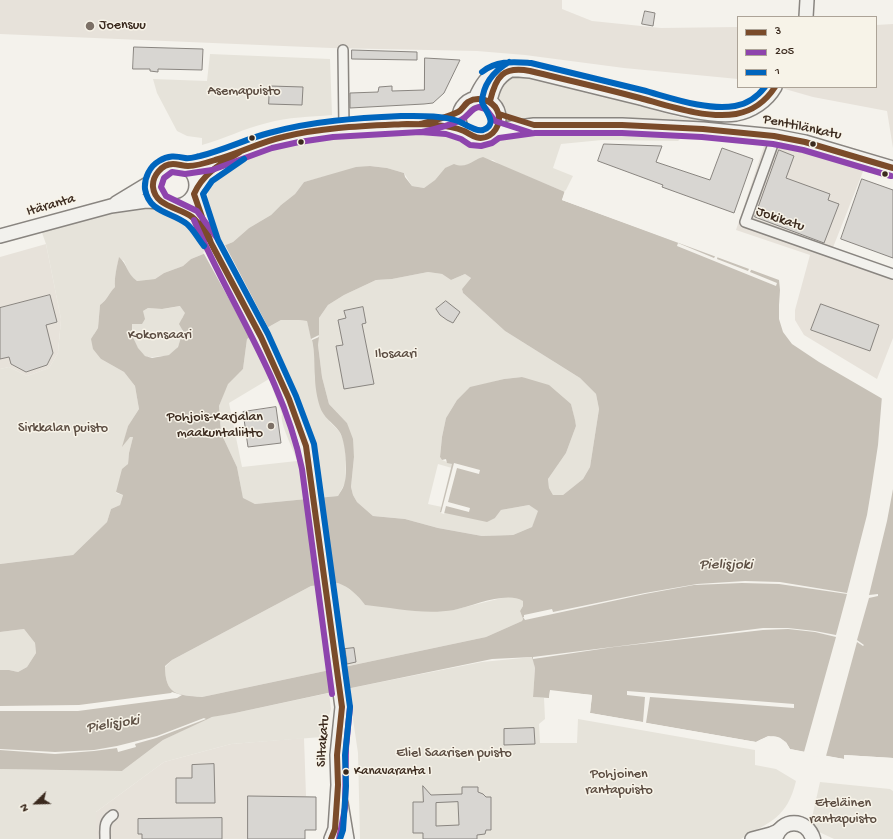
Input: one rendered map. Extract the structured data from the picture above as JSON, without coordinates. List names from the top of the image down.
{
  "streets": {
    "street": [
      "Penttilänkatu",
      "Itäranta",
      "Jokikatu",
      "Siltakatu"
    ]
  },
  "crossings": [
    ["Penttilänkatu", "Jokikatu"],
    ["Itäranta", "Siltakatu"]
  ],
  "water": ["Pielisjoki"],
  "parks": [
    "Asemapuisto",
    "Kokonsaari",
    "Ilosaari",
    "Sirkkalan puisto",
    "Eliel Saarisen puisto",
    "Pohjoinen rantapuisto",
    "Eteläinen rantapuisto"
  ],
  "places": ["Joensuu", "Pohjois-Karjalan maakuntaliitto", "Kanavaranta I"],
  "lines": ["transit line 1", "transit line 3", "transit line 205"],
  "legend": ["3", "205", "1"],
  "north": "bottom left"
}
